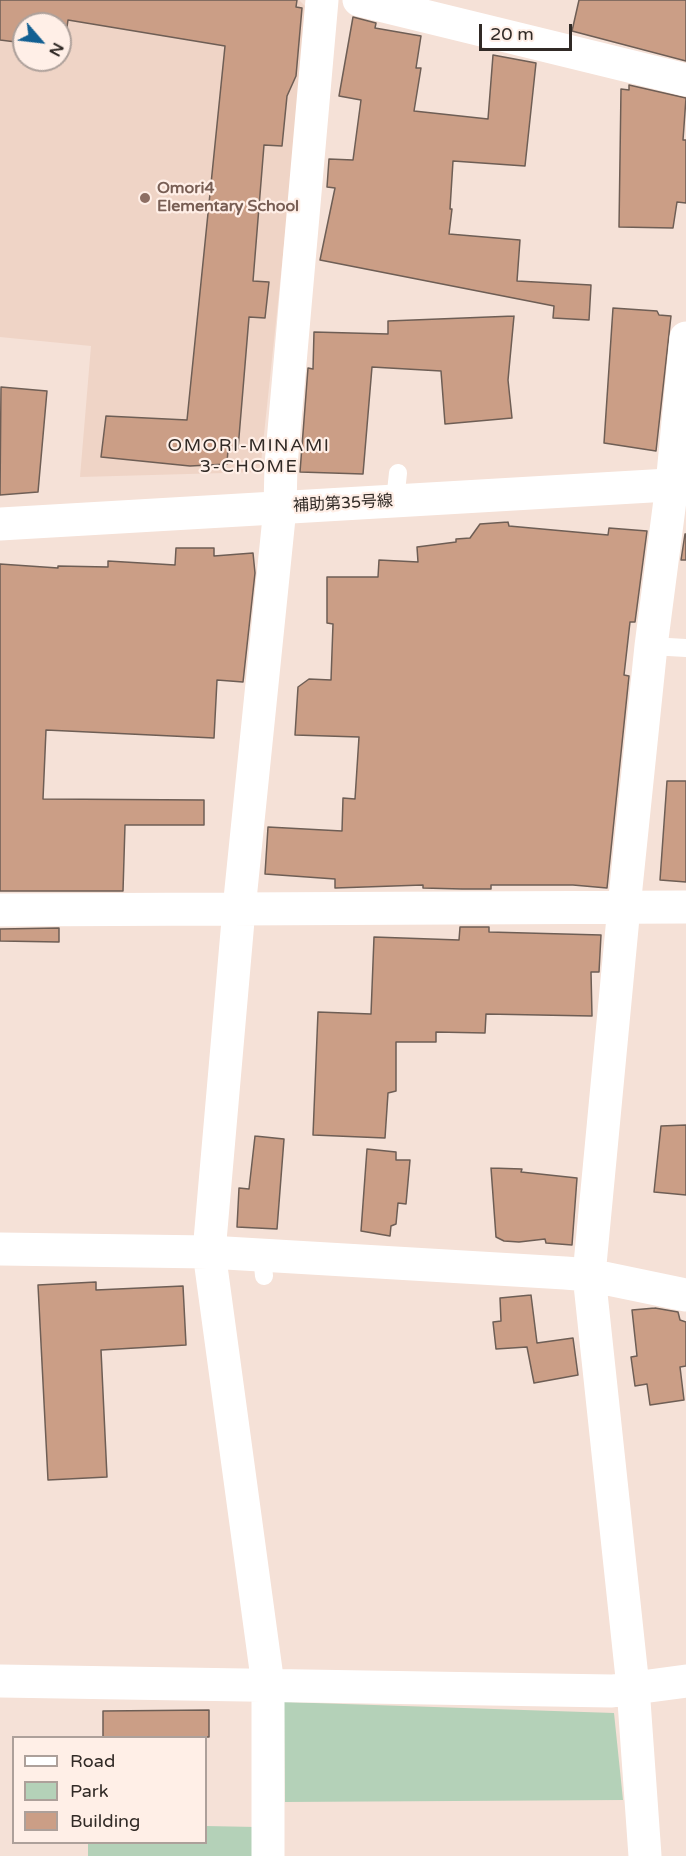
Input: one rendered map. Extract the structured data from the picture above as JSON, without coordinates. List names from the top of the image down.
{
  "streets": {
    "street": ["補助第35号線"]
  },
  "districts": ["OMORI-MINAMI 3-CHOME"],
  "places": ["Omori4 Elementary School"],
  "legend": ["Road", "Park", "Building"],
  "scale_bar": "20 m",
  "north": "bottom right"
}
